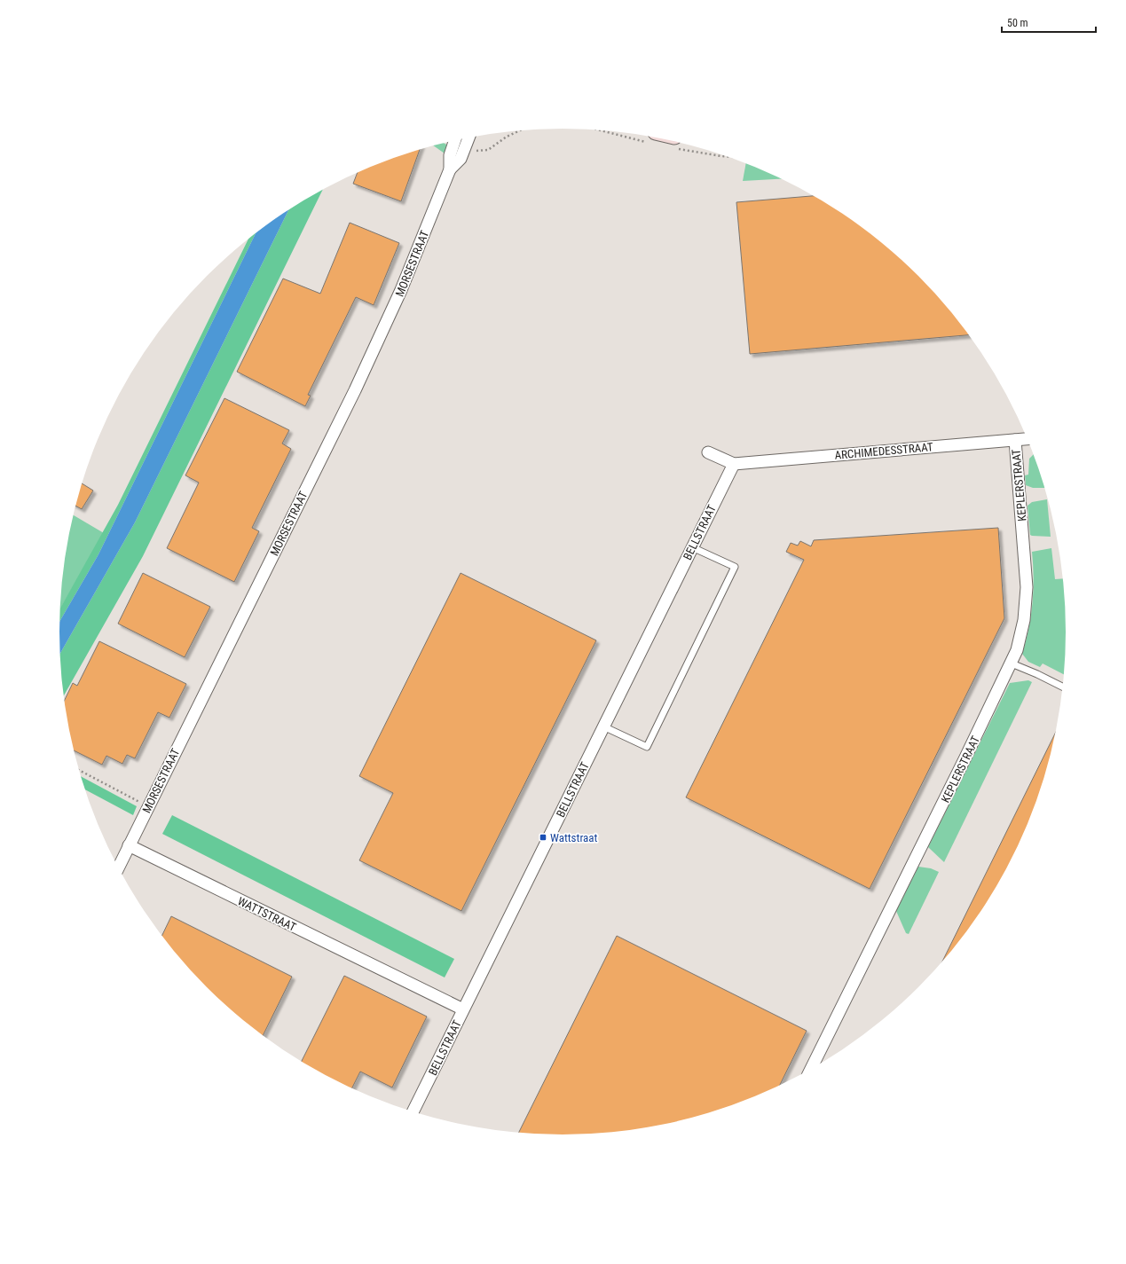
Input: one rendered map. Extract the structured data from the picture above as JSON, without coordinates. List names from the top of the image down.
{
  "streets": {
    "street": [
      "MORSESTRAAT",
      "ARCHIMEDESSTRAAT",
      "KEPLERSTRAAT",
      "BELLSTRAAT",
      "WATTSTRAAT"
    ]
  },
  "crossings": [
    ["MORSESTRAAT", "WATTSTRAAT"],
    ["ARCHIMEDESSTRAAT", "KEPLERSTRAAT"],
    ["ARCHIMEDESSTRAAT", "BELLSTRAAT"],
    ["BELLSTRAAT", "WATTSTRAAT"]
  ],
  "places": {
    "transit": ["Wattstraat"]
  },
  "scale_bar": "50 m"
}
